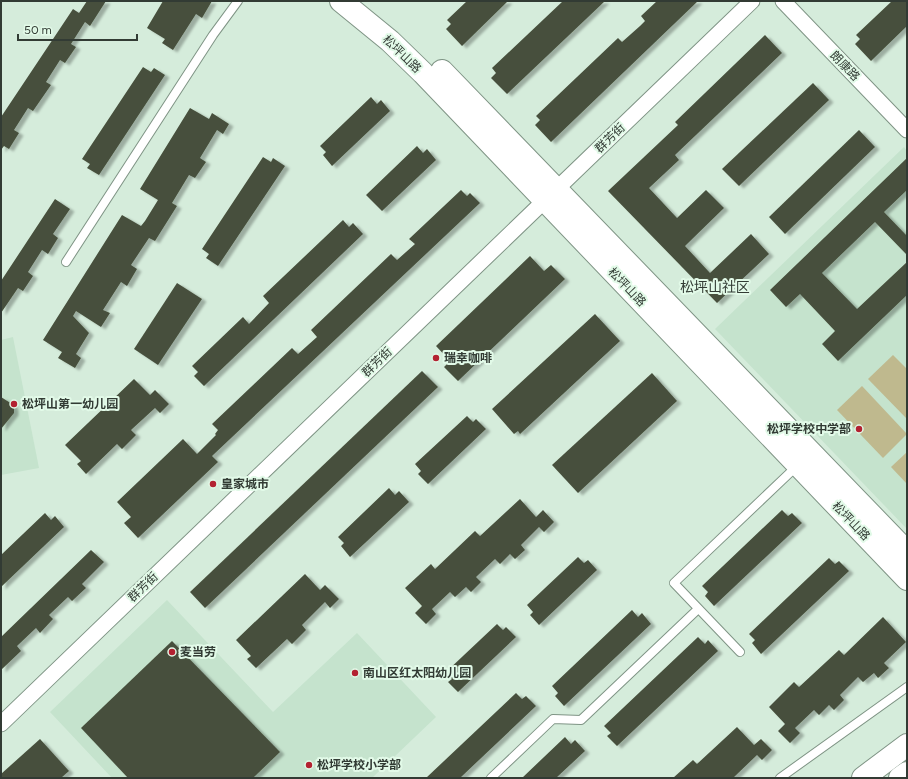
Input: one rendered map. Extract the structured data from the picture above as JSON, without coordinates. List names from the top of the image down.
{
  "streets": {
    "street": ["松坪山路", "朗康路", "群芳街"]
  },
  "crossings": [
    ["松坪山路", "群芳街"]
  ],
  "districts": ["松坪山社区"],
  "places": [
    "瑞幸咖啡",
    "松坪山第一幼儿园",
    "松坪学校中学部",
    "皇家城市",
    "麦当劳",
    "南山区红太阳幼儿园",
    "松坪学校小学部"
  ],
  "scale_bar": "50 m"
}
